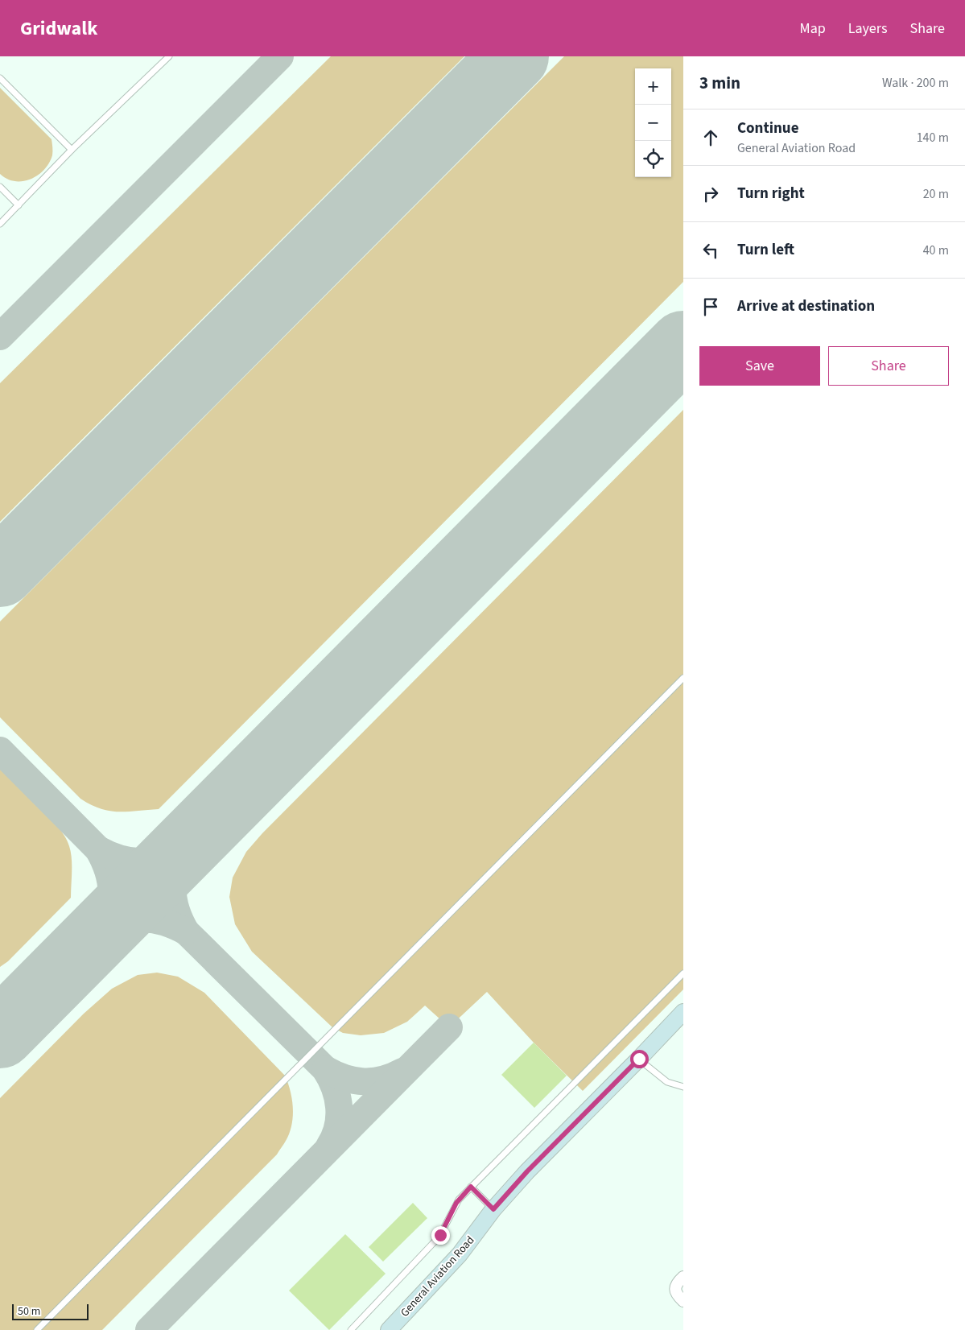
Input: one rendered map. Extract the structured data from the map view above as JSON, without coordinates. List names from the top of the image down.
{
  "streets": {
    "main road": ["General Aviation Road"]
  },
  "scale_bar": "50 m",
  "page": {
    "header": "Gridwalk",
    "nav": ["Map", "Layers", "Share"],
    "heading": ["3 min", "Walk · 200 m"],
    "map_buttons": ["+", "−"],
    "list": [
      ["Continue", "General Aviation Road", "140 m"],
      ["Turn right", "20 m"],
      ["Turn left", "40 m"],
      "Arrive at destination"
    ],
    "buttons": ["Save", "Share"],
    "scale": "50 m"
  }
}
